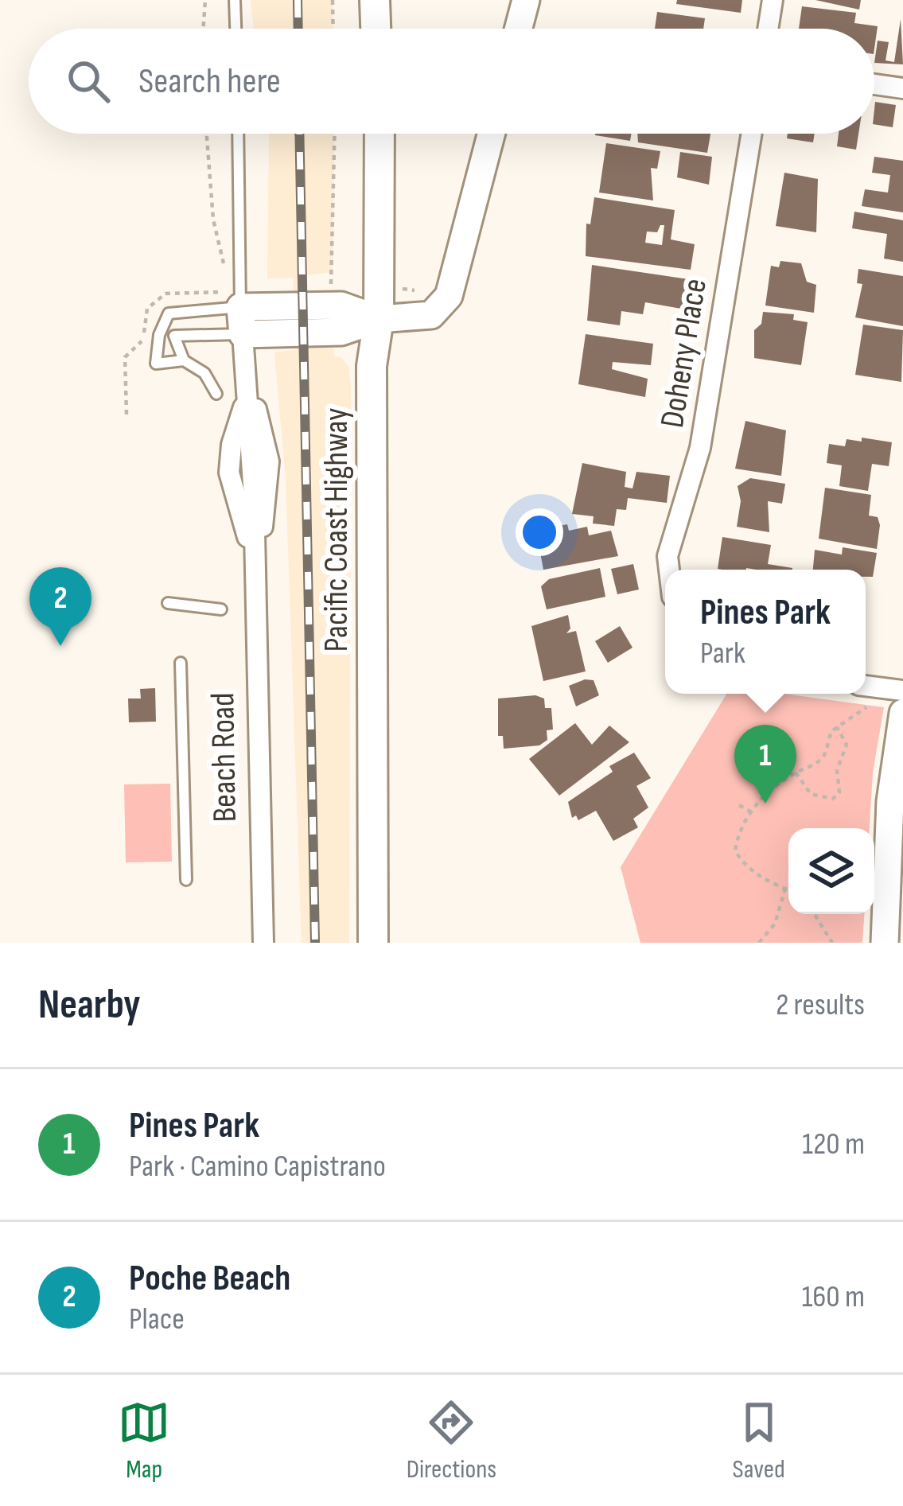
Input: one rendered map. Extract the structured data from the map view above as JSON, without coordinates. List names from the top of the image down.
{
  "streets": {
    "main road": ["Pacific Coast Highway", "Beach Road"],
    "street": ["Doheny Place"]
  },
  "page": {
    "search": "Search here",
    "pins": ["2", "1"],
    "popup": ["Pines Park", "Park"],
    "heading": ["Nearby", "2 results"],
    "list": [
      {
        "mark": "1",
        "name": "Pines Park",
        "note": "Park · Camino Capistrano",
        "value": "120 m"
      },
      {
        "mark": "2",
        "name": "Poche Beach",
        "note": "Place",
        "value": "160 m"
      }
    ],
    "nav": ["Map", "Directions", "Saved"]
  }
}
